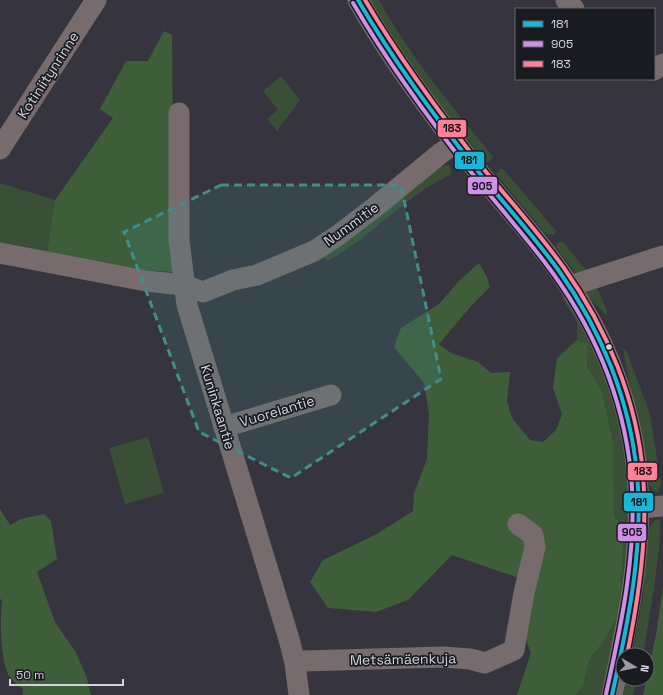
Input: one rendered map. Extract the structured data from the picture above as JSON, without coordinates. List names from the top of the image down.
{
  "streets": {
    "street": [
      "Kotiniitynrinne",
      "Nummitie",
      "Kuninkaantie",
      "Vuorelantie",
      "Metsämäenkuja"
    ]
  },
  "crossings": [
    ["Nummitie", "Kuninkaantie"],
    ["Kuninkaantie", "Vuorelantie"],
    ["Kuninkaantie", "Metsämäenkuja"]
  ],
  "lines": ["transit line 181", "transit line 183", "transit line 905"],
  "legend": ["181", "905", "183"],
  "scale_bar": "50 m",
  "north": "right"
}
